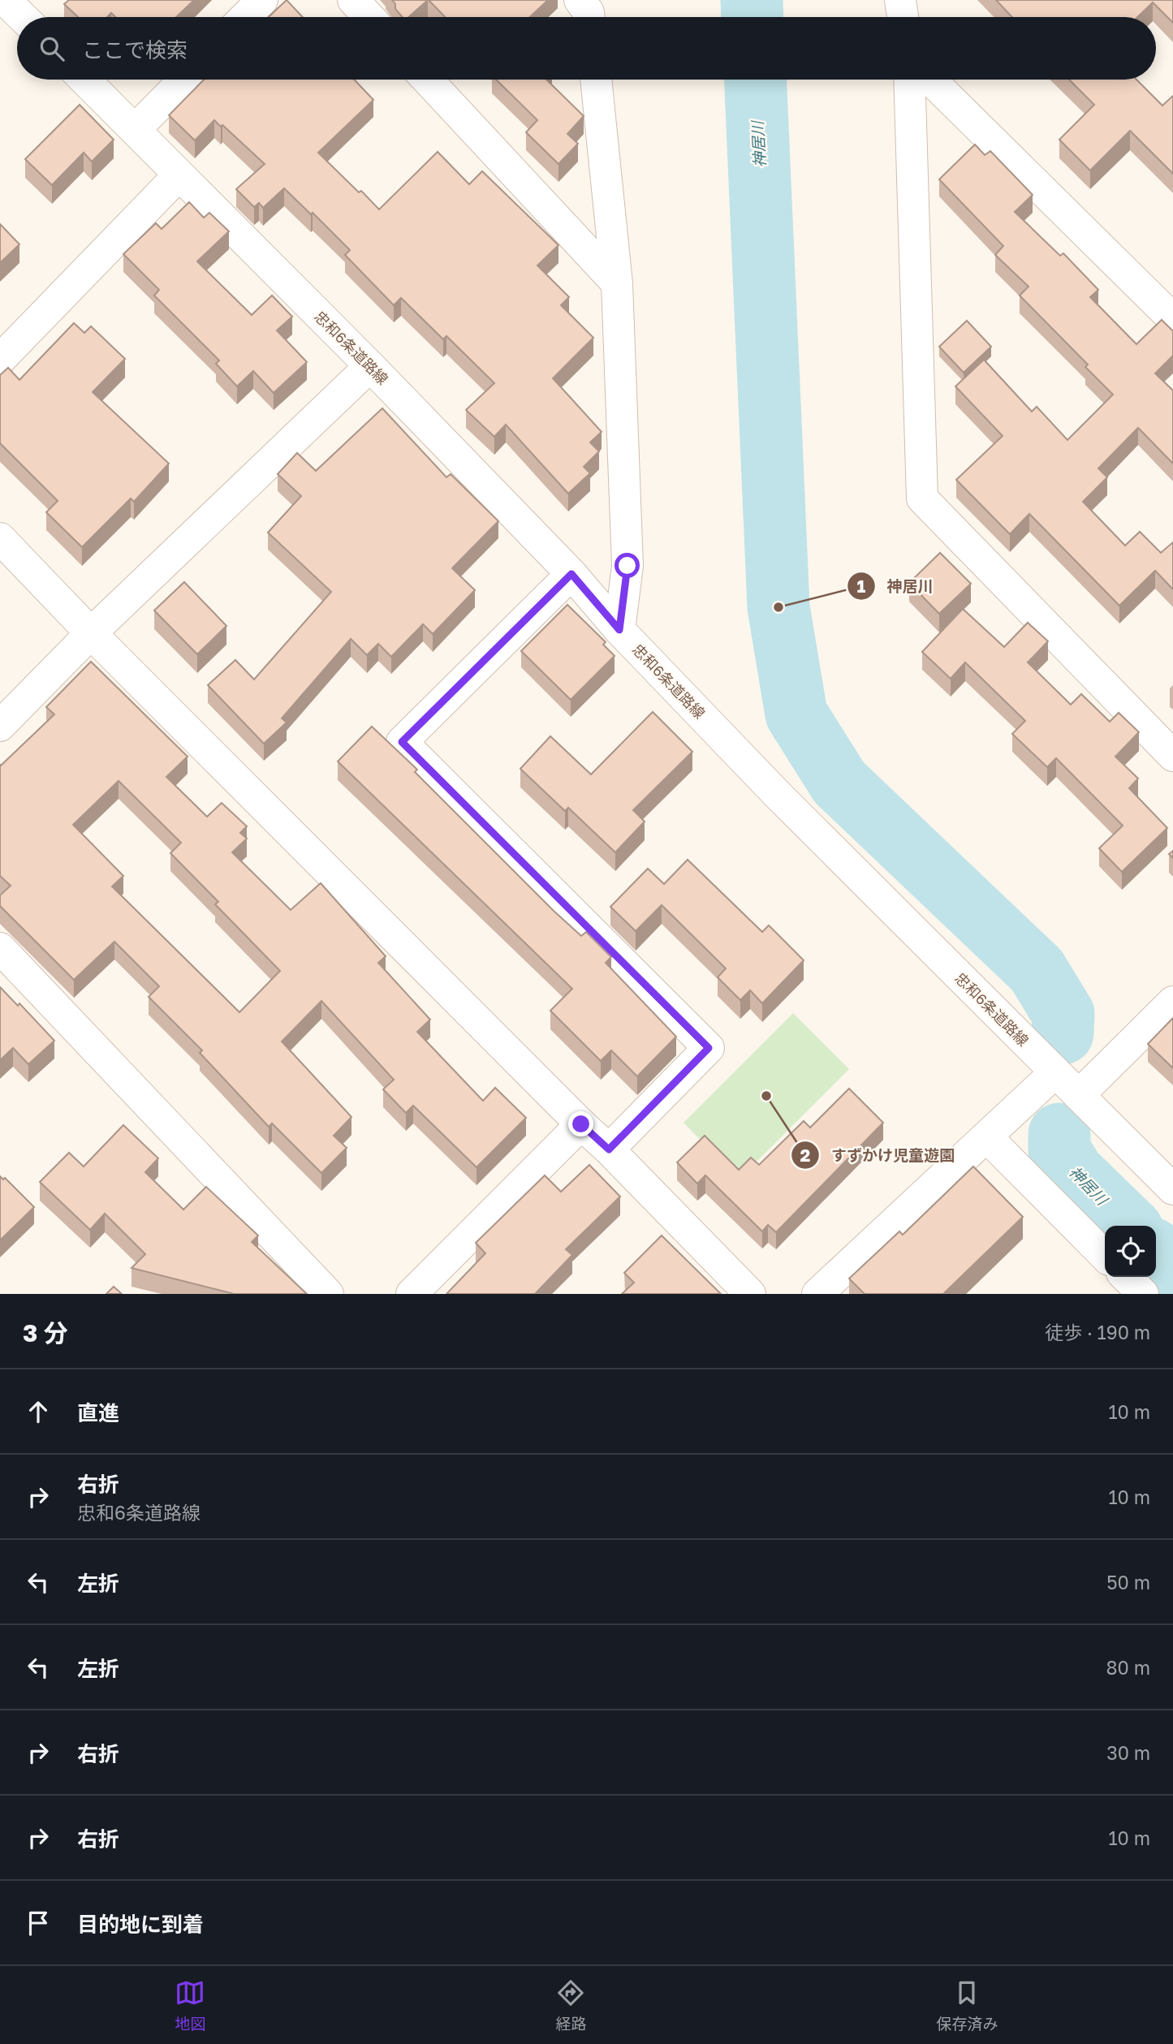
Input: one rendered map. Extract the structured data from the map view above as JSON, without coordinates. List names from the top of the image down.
{
  "streets": {
    "street": ["忠和6条道路線"]
  },
  "water": ["神居川"],
  "places": ["神居川", "すずかけ児童遊園"],
  "page": {
    "search": "ここで検索",
    "heading": ["3 分", "徒歩 · 190 m"],
    "list": [
      ["直進", "10 m"],
      ["右折", "忠和6条道路線", "10 m"],
      ["左折", "50 m"],
      ["左折", "80 m"],
      ["右折", "30 m"],
      ["右折", "10 m"],
      "目的地に到着"
    ],
    "nav": ["地図", "経路", "保存済み"]
  }
}
